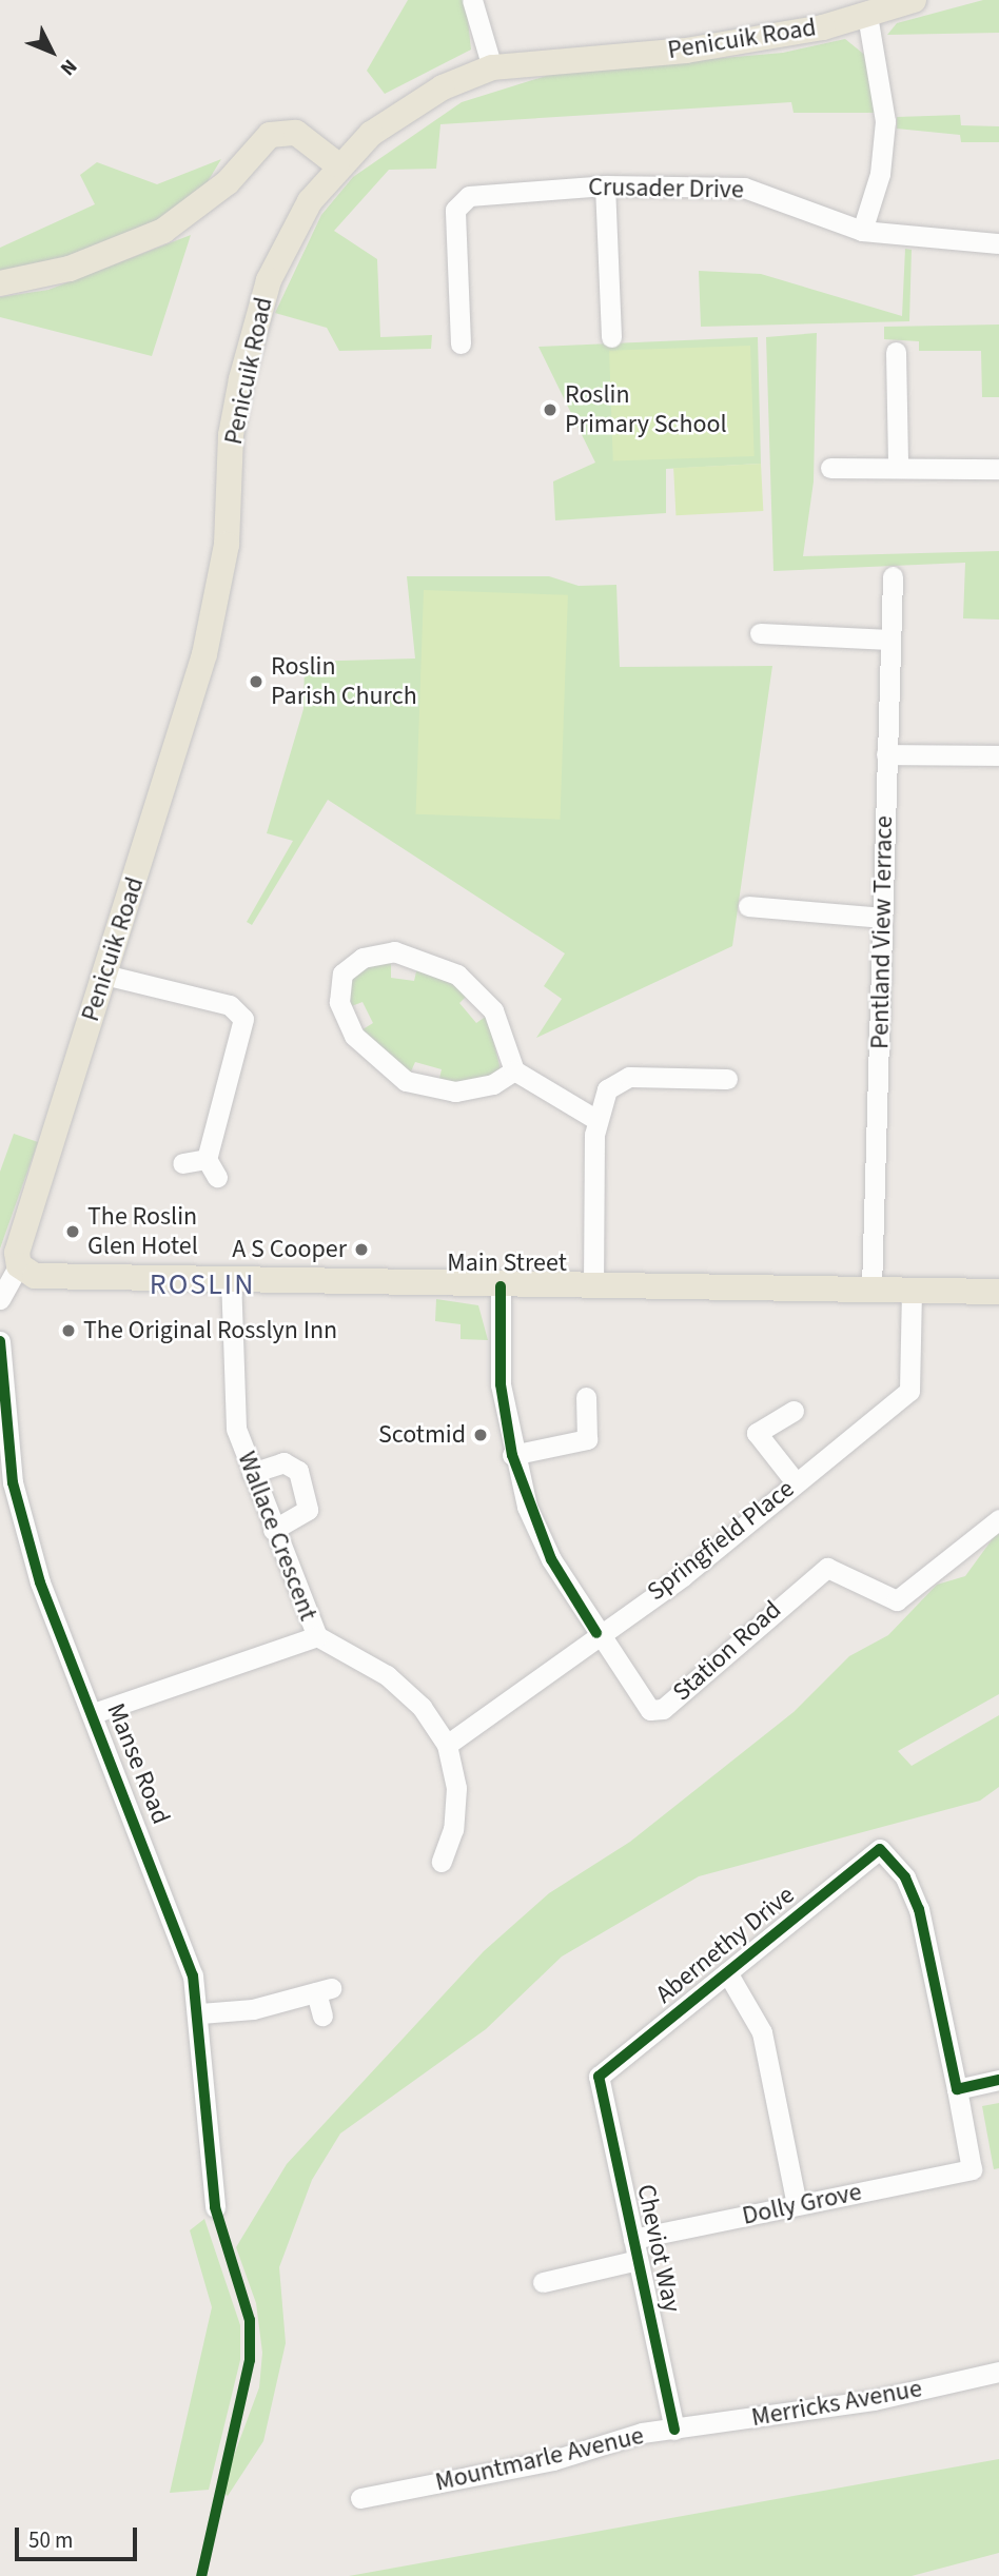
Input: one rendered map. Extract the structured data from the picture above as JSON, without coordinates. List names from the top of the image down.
{
  "streets": {
    "main road": ["Penicuik Road", "Main Street"],
    "street": [
      "Crusader Drive",
      "Pentland View Terrace",
      "Wallace Crescent",
      "Springfield Place",
      "Station Road",
      "Manse Road",
      "Abernethy Drive",
      "Dolly Grove",
      "Cheviot Way",
      "Merricks Avenue",
      "Mountmarle Avenue"
    ]
  },
  "crossings": [
    ["Penicuik Road", "Main Street"],
    ["Pentland View Terrace", "Main Street"],
    ["Main Street", "Wallace Crescent"],
    ["Main Street", "Springfield Place"],
    ["Main Street", "Station Road"],
    ["Wallace Crescent", "Springfield Place"],
    ["Wallace Crescent", "Manse Road"],
    ["Springfield Place", "Station Road"],
    ["Abernethy Drive", "Dolly Grove"],
    ["Abernethy Drive", "Cheviot Way"],
    ["Dolly Grove", "Cheviot Way"],
    ["Cheviot Way", "Merricks Avenue"],
    ["Cheviot Way", "Mountmarle Avenue"],
    ["Merricks Avenue", "Mountmarle Avenue"]
  ],
  "districts": ["ROSLIN"],
  "places": [
    "Roslin Primary School",
    "Roslin Parish Church",
    "The Roslin Glen Hotel",
    "A S Cooper",
    "The Original Rosslyn Inn",
    "Scotmid"
  ],
  "scale_bar": "50 m",
  "north": "bottom right"
}
